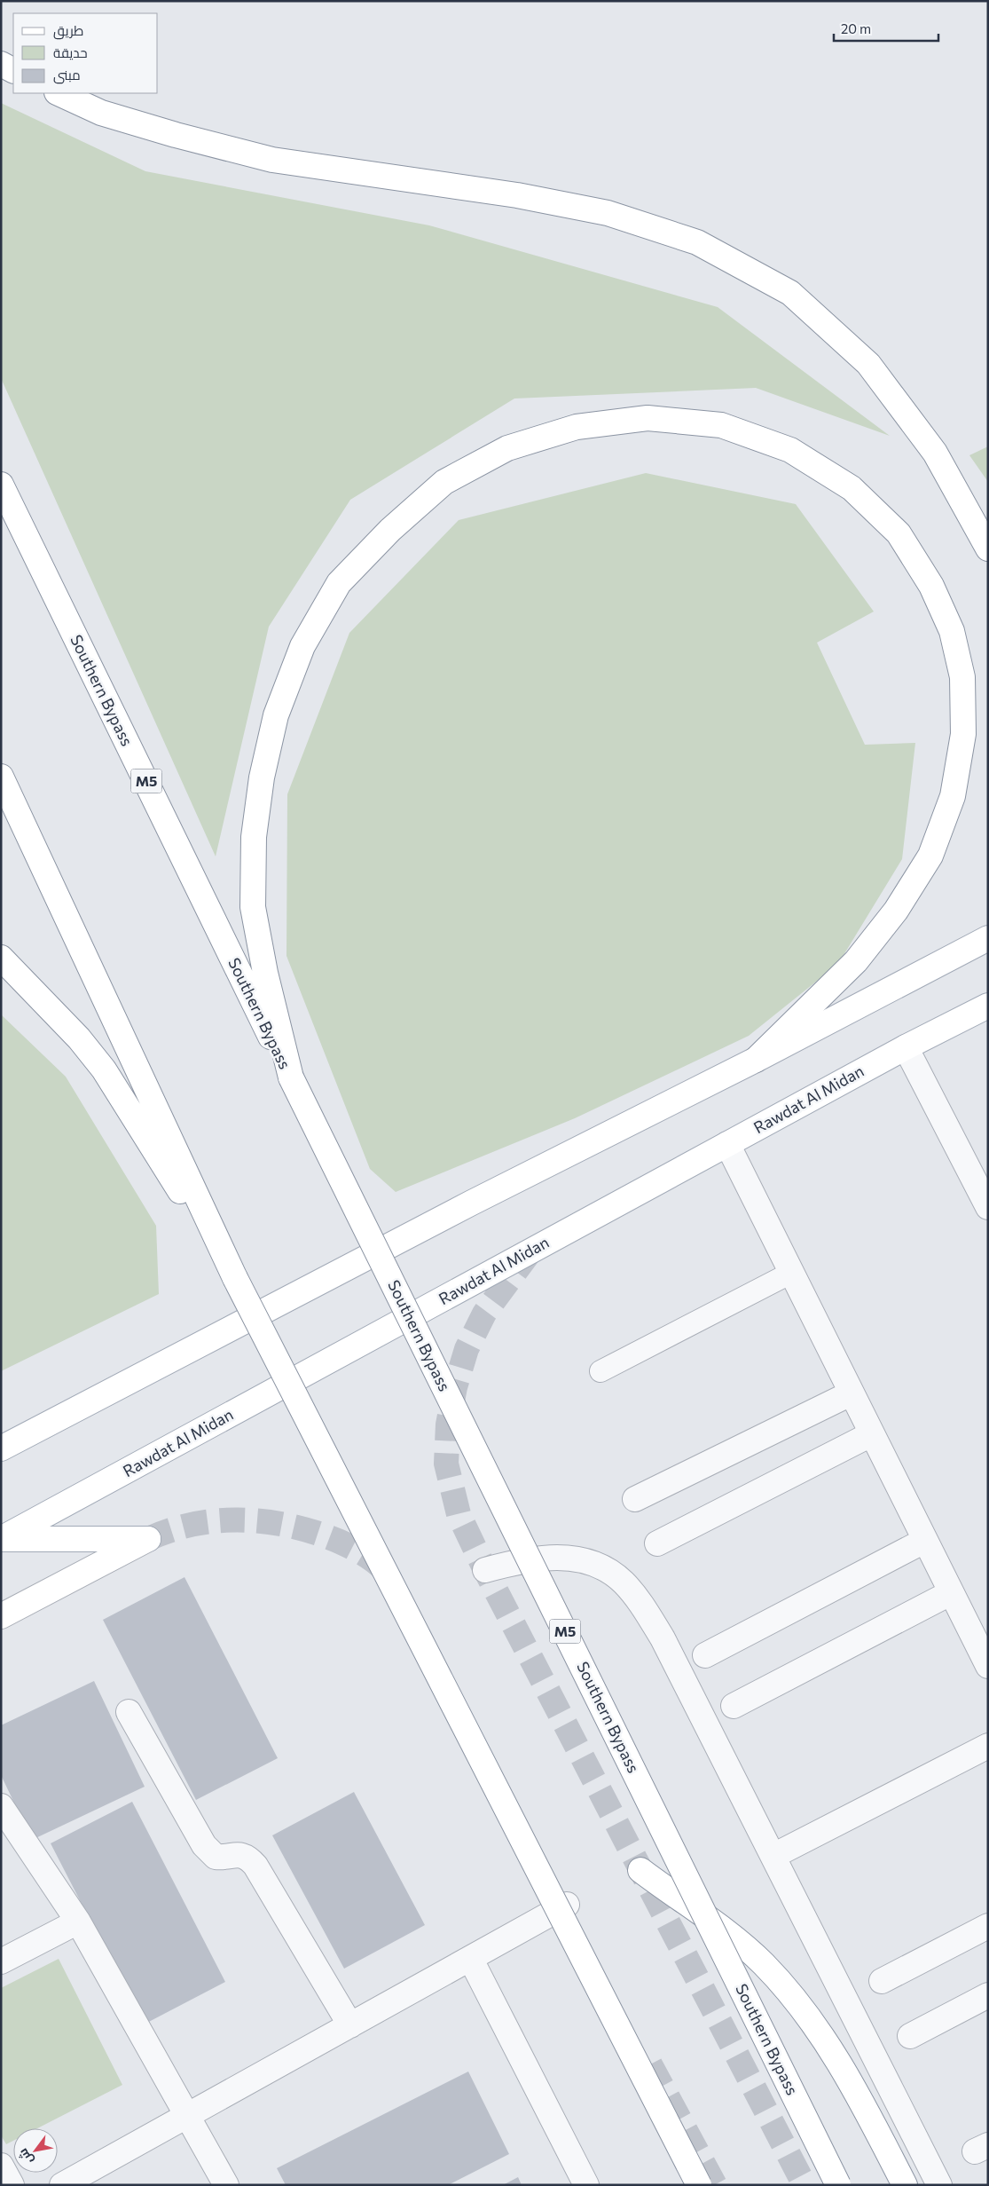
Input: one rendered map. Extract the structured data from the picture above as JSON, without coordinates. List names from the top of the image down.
{
  "streets": {
    "main road": ["Southern Bypass", "M5", "Rawdat Al Midan"]
  },
  "legend": ["طريق", "حديقة", "مبنى"],
  "scale_bar": "20 m",
  "north": "bottom left"
}
